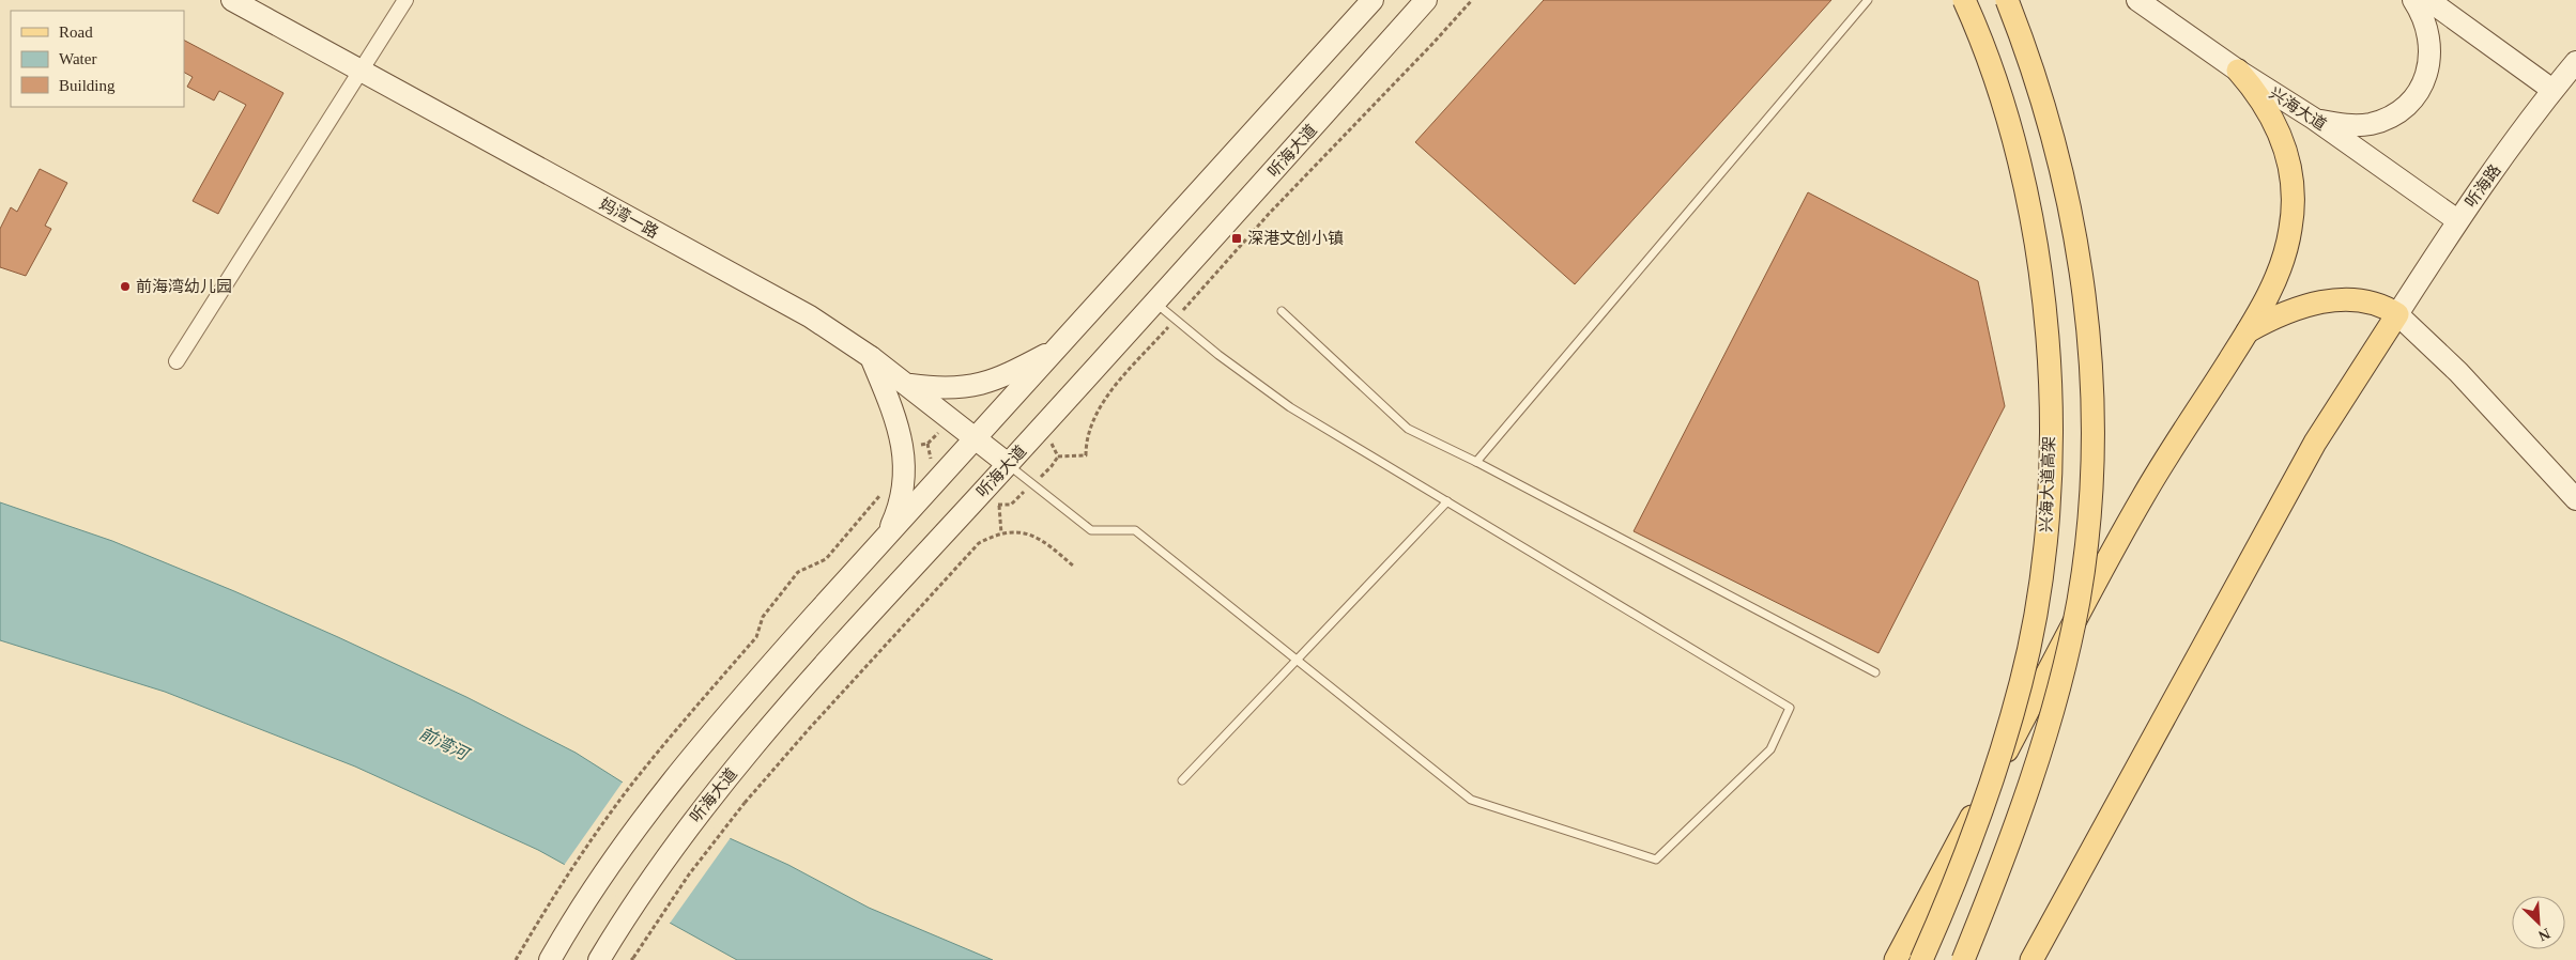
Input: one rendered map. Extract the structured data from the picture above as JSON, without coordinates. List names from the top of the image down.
{
  "streets": {
    "main road": [
      "兴海大道",
      "听海大道",
      "听海路",
      "妈湾一路",
      "兴海大道高架"
    ]
  },
  "crossings": [
    ["兴海大道", "听海路"],
    ["听海大道", "妈湾一路"]
  ],
  "water": ["前湾河"],
  "places": {
    "transit": ["深港文创小镇"],
    "other": ["前海湾幼儿园"]
  },
  "legend": ["Road", "Water", "Building"],
  "north": "bottom right"
}
